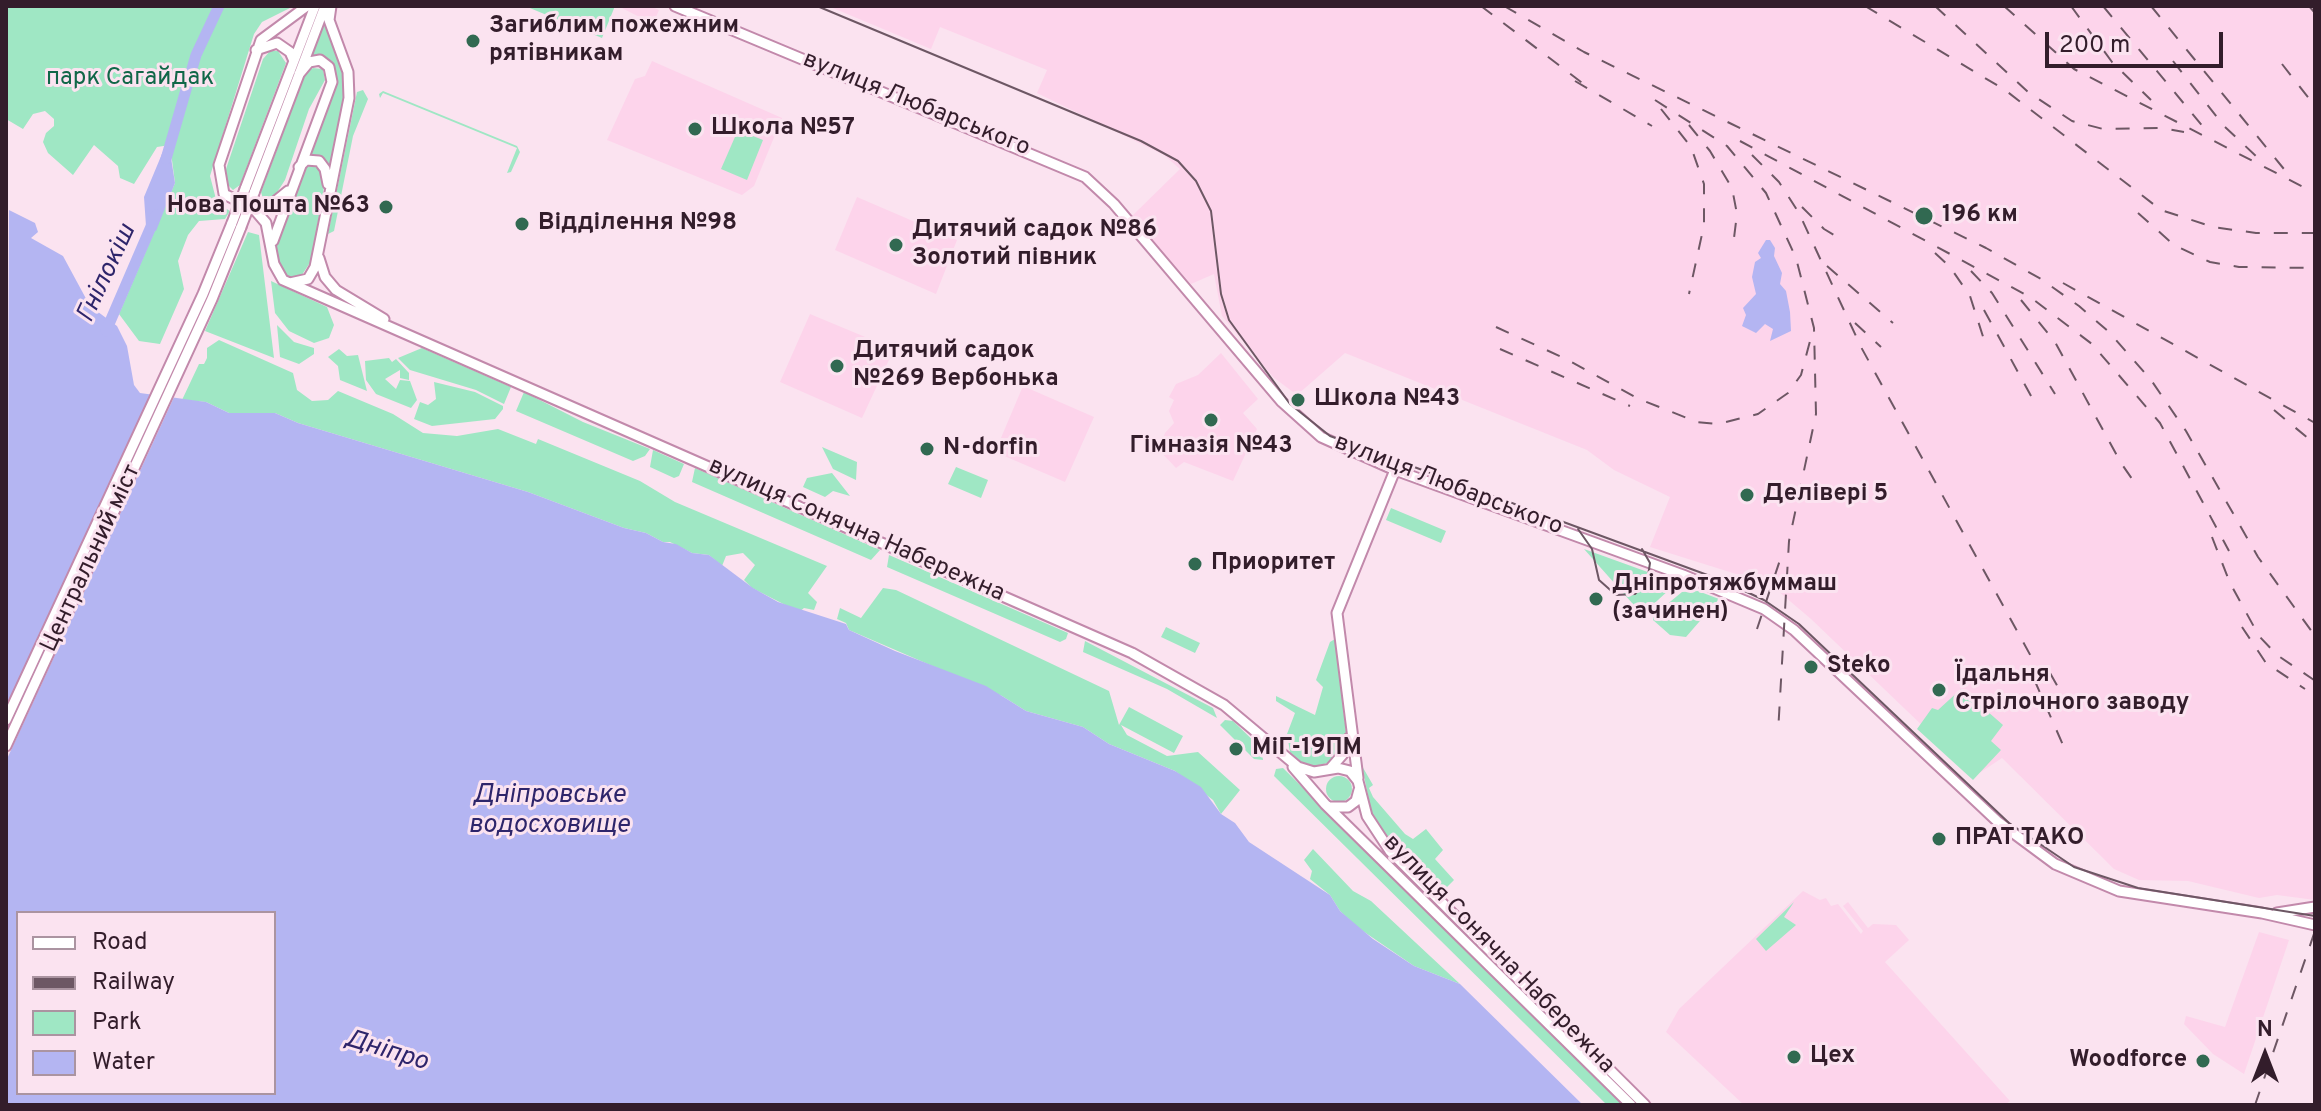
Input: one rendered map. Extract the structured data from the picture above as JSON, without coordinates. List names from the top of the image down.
{
  "streets": {
    "main road": ["вулиця Любарського", "вулиця Сонячна Набережна", "Центральний міст"]
  },
  "water": ["Гнілокіш", "Дніпровське водосховище", "Дніпро"],
  "parks": ["парк Сагайдак"],
  "places": [
    "Загиблим пожежним рятiвникам",
    "Школа №57",
    "Нова Пошта №63",
    "196 км",
    "Відділення №98",
    "Дитячий садок №86 Золотий півник",
    "Дитячий садок №269 Вербонька",
    "Школа №43",
    "Гімназія №43",
    "N-dorfin",
    "Делівері 5",
    "Приоритет",
    "Дніпротяжбуммаш (зачинен)",
    "Steko",
    "Їдальня Стрілочного заводу",
    "МіГ-19ПМ",
    "ПРАТ ТАКО",
    "Цех",
    "Woodforce"
  ],
  "legend": [
    "Road",
    "Railway",
    "Park",
    "Water"
  ],
  "scale_bar": "200 m",
  "north": "top"
}
